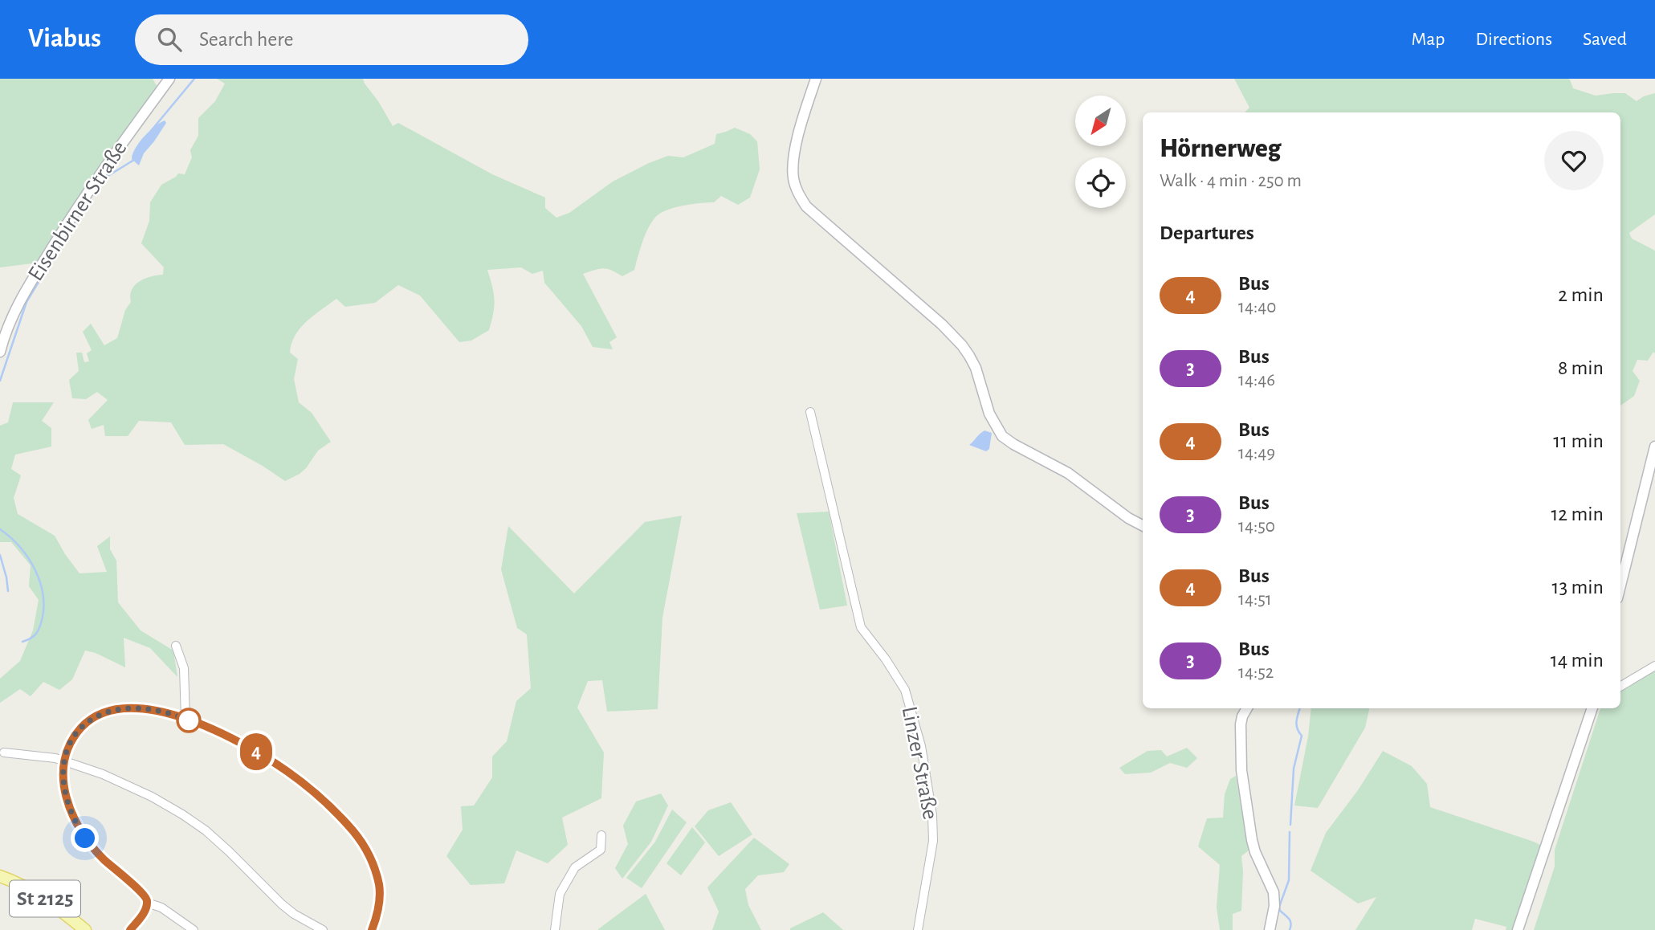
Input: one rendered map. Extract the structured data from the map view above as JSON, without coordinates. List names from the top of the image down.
{
  "streets": {
    "main road": ["St 2125"],
    "street": ["Eisenbirner Straße", "Linzer Straße"]
  },
  "lines": ["bus line 4"],
  "north": "bottom left",
  "page": {
    "header": "Viabus",
    "search": "Search here",
    "nav": ["Map", "Directions", "Saved"],
    "on_map": "4",
    "heading": [
      ["Hörnerweg", "Walk · 4 min · 250 m"],
      "Departures"
    ],
    "list": [
      {
        "mark": "4",
        "name": "Bus",
        "note": "14:40",
        "value": "2 min"
      },
      {
        "mark": "3",
        "name": "Bus",
        "note": "14:46",
        "value": "8 min"
      },
      {
        "mark": "4",
        "name": "Bus",
        "note": "14:49",
        "value": "11 min"
      },
      {
        "mark": "3",
        "name": "Bus",
        "note": "14:50",
        "value": "12 min"
      },
      {
        "mark": "4",
        "name": "Bus",
        "note": "14:51",
        "value": "13 min"
      },
      {
        "mark": "3",
        "name": "Bus",
        "note": "14:52",
        "value": "14 min"
      }
    ]
  }
}
